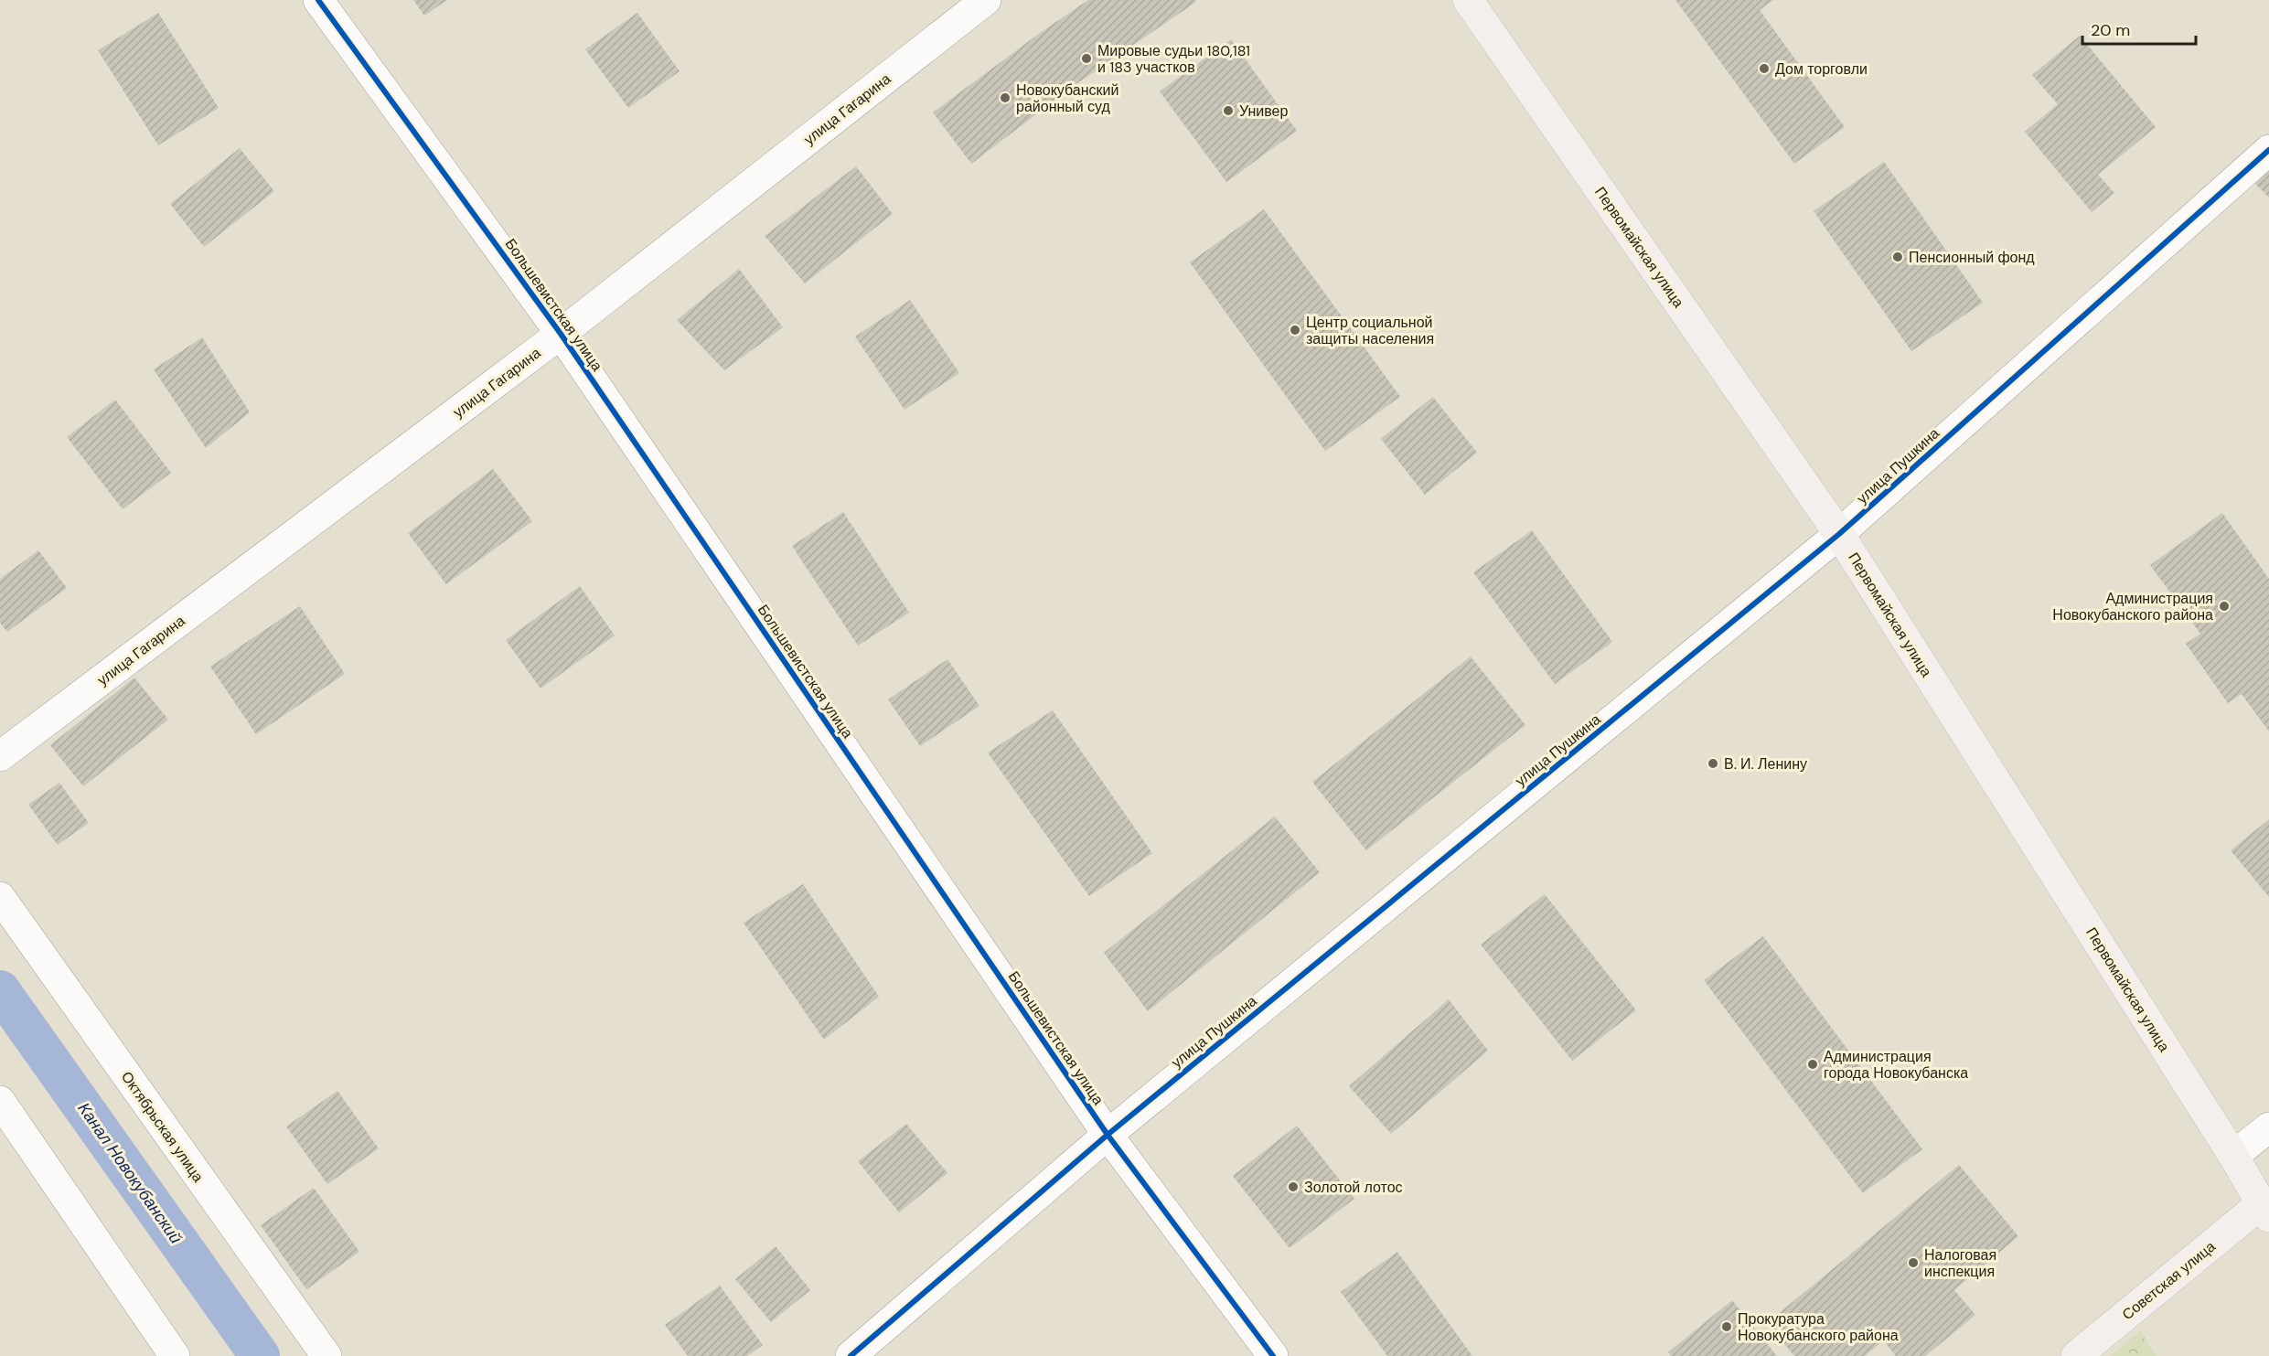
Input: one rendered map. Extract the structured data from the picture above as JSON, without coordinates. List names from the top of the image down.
{
  "streets": {
    "main road": ["Первомайская улица", "Советская улица"],
    "street": [
      "улица Гагарина",
      "Большевистская улица",
      "улица Пушкина",
      "Октябрьская улица"
    ]
  },
  "crossings": [
    ["улица Гагарина", "Большевистская улица"],
    ["Первомайская улица", "улица Пушкина"],
    ["Первомайская улица", "Советская улица"],
    ["Большевистская улица", "улица Пушкина"]
  ],
  "water": ["Канал Новокубанский"],
  "places": [
    "Мировые судьи 180,181 и 183 участков",
    "Дом торговли",
    "Новокубанский районный суд",
    "Универ",
    "Пенсионный фонд",
    "Центр социальной защиты населения",
    "Администрация Новокубанского района",
    "В. И. Ленину",
    "Администрация города Новокубанска",
    "Золотой лотос",
    "Налоговая инспекция",
    "Прокуратура Новокубанского района"
  ],
  "scale_bar": "20 m"
}
